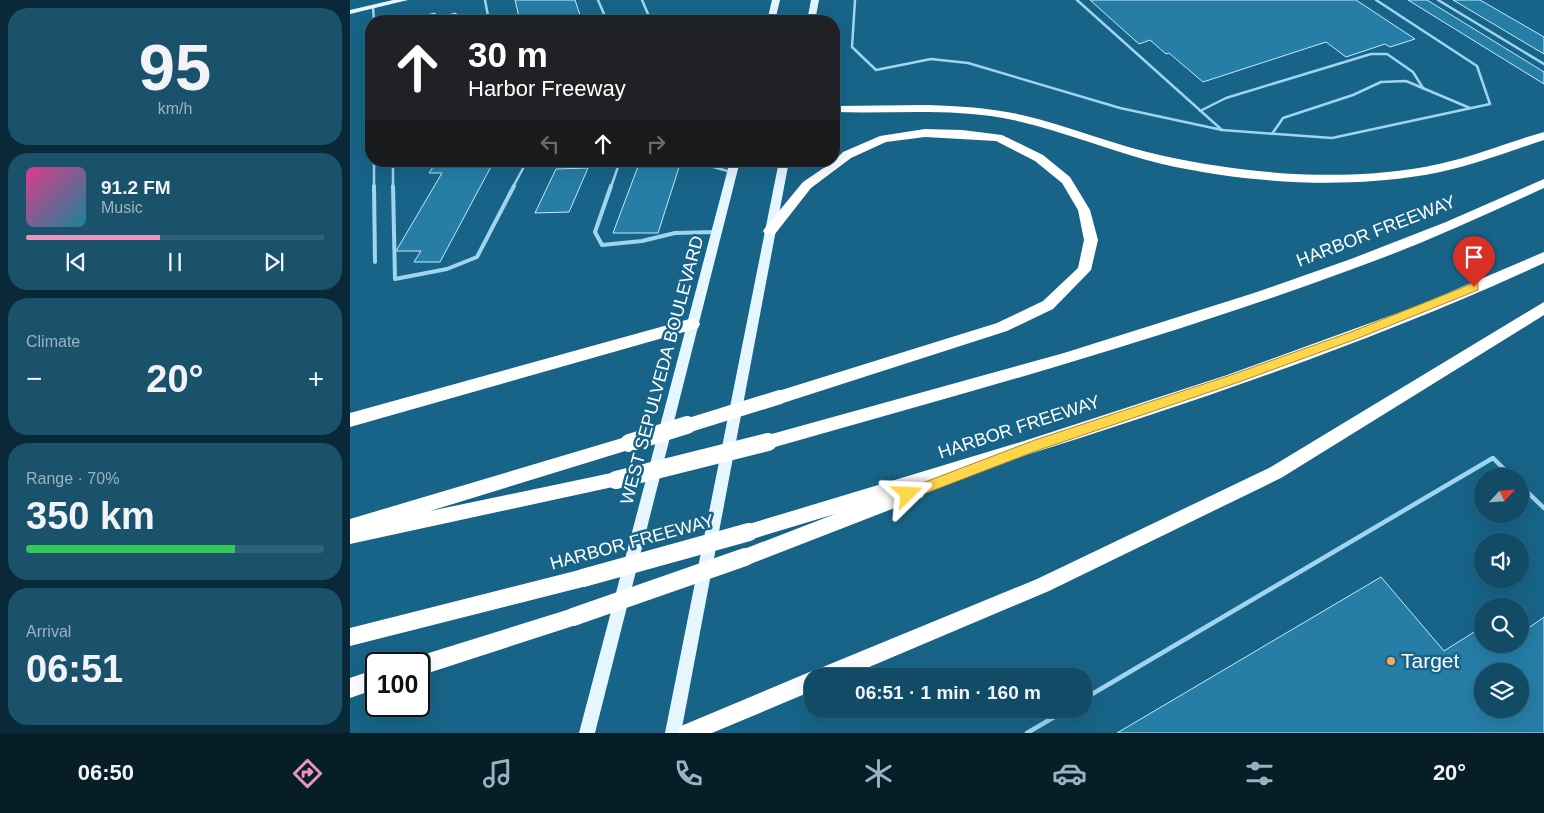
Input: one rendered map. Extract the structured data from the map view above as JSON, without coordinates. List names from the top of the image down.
{
  "streets": {
    "highway": ["HARBOR FREEWAY"],
    "main road": ["WEST SEPULVEDA BOULEVARD"]
  },
  "places": ["Target"],
  "north": "top right",
  "page": {
    "tile": [
      ["95", "km/h"],
      "Climate",
      ["Range · 70%", "350 km"],
      ["Arrival", "06:51"]
    ],
    "turn": ["30 m", "Harbor Freeway"],
    "song": ["91.2 FM", "Music"],
    "heat": ["−", "20°", "+"],
    "limit": "100",
    "trip": "06:51 · 1 min · 160 m",
    "tabs": ["06:50", "20°"]
  }
}
